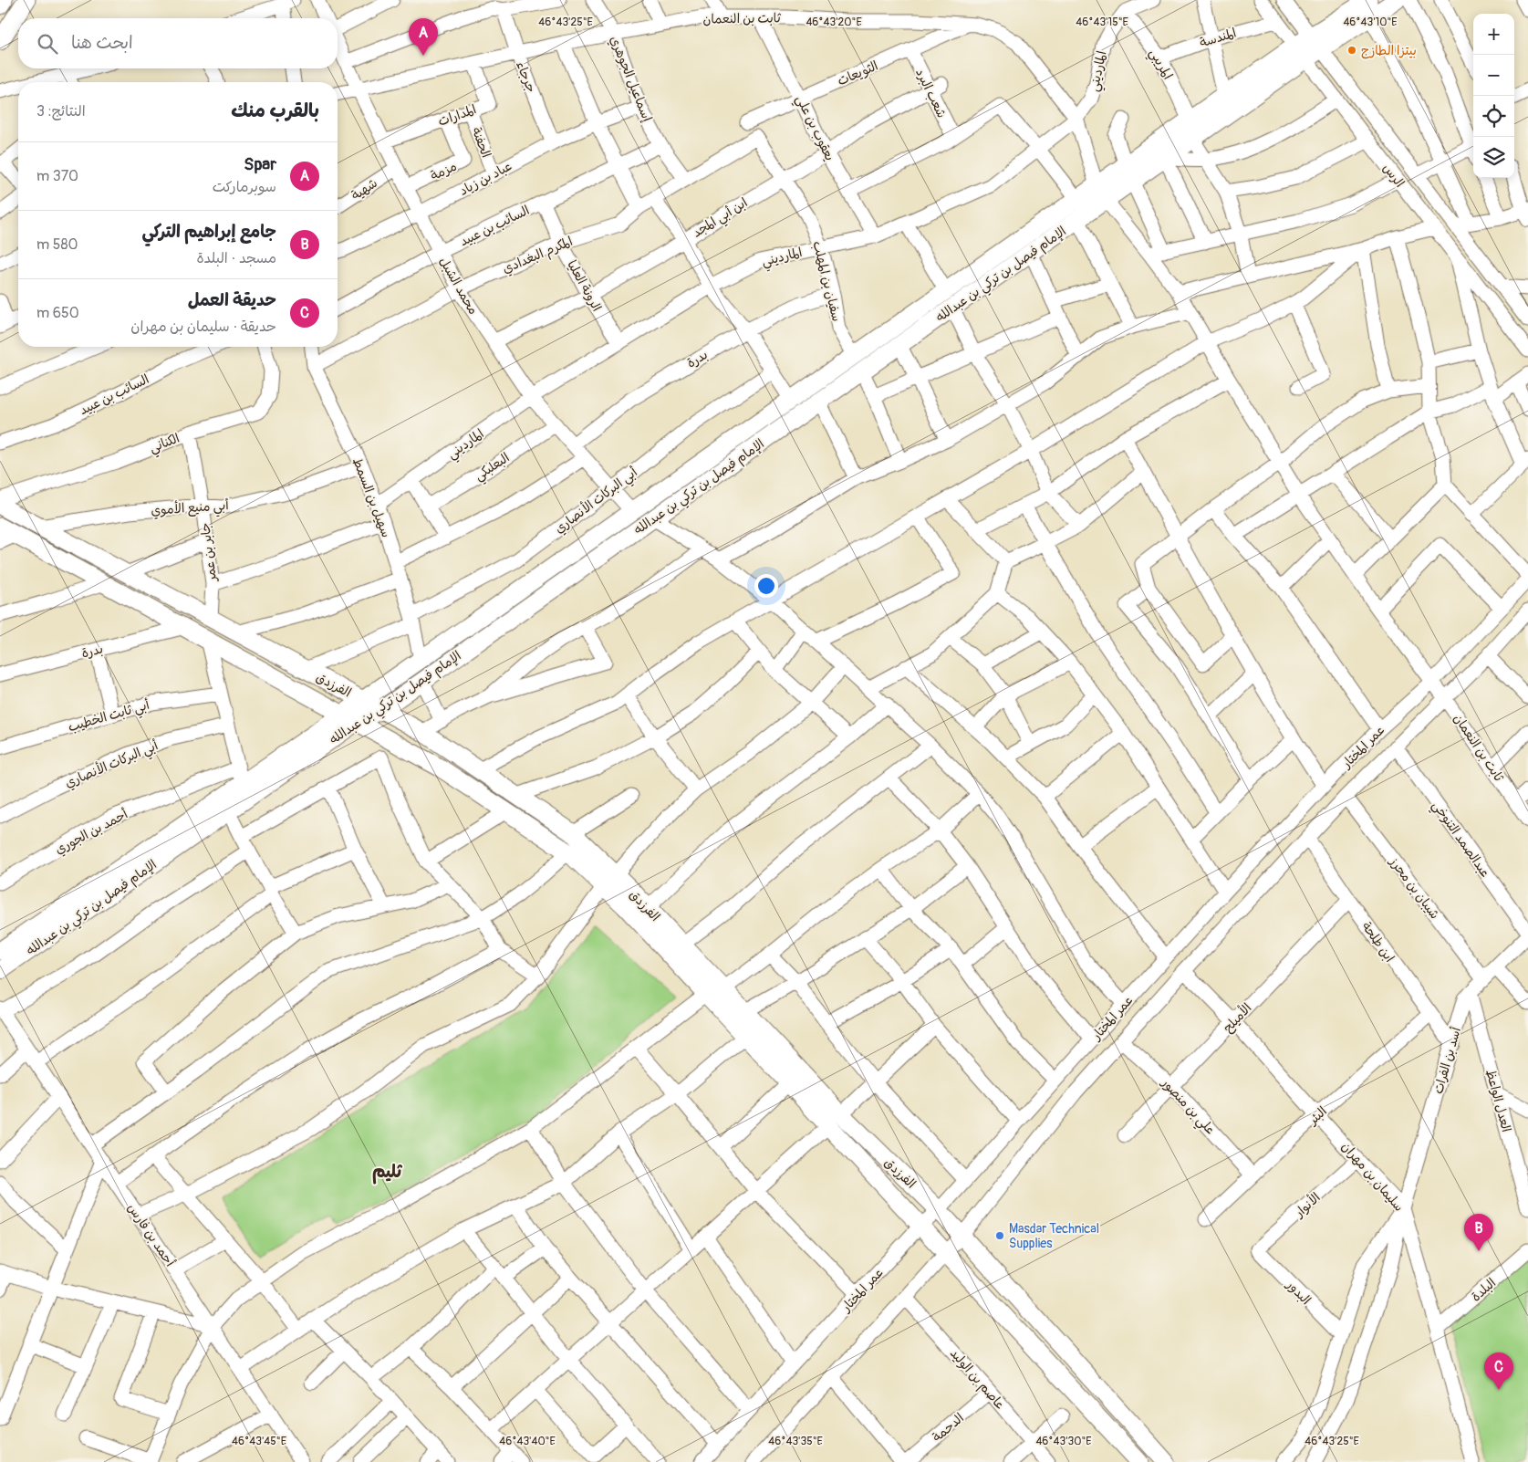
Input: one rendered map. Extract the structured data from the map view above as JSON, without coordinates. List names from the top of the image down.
{
  "streets": {
    "main road": ["الإمام فيصل بن تركي بن عبدالله", "الفرزدق"],
    "street": [
      "ثابت بن النعمان",
      "المندسة",
      "المريبي",
      "المارديني",
      "الثويعات",
      "جرجاء",
      "إسماعيل الجوهري",
      "شعب البرد",
      "المدارات",
      "يعقوب بن علي",
      "الحفنة",
      "مزمة",
      "الرس",
      "عباد بن زياد",
      "شهية",
      "ابن أبي المجد",
      "السائب بن عبيد",
      "المكرم البغدادي",
      "سفيان بن المهلب",
      "محمد الشبل",
      "الرونة العليا",
      "بدرة",
      "الكناني",
      "البعلبكي",
      "سهيل بن السمط",
      "أبي البركات الأنصاري",
      "أبي منيع الأموي",
      "جابر بن عمر",
      "أبي ثابت الخطيب",
      "عمر المختار",
      "أحمد بن الجوري",
      "عبدالصمد التنوخي",
      "شيبان بن محرز",
      "ابن طلحة",
      "الأميلح",
      "أسد بن الفرات",
      "العدل الواعظ",
      "علي بن منصور",
      "البئر",
      "سليمان بن مهران",
      "الأنوار",
      "أحمد بن فارس",
      "البلدة",
      "البدور",
      "عاصم بن الوليد",
      "الدحمة"
    ]
  },
  "crossings": [
    ["ثابت بن النعمان", "المارديني"],
    ["ثابت بن النعمان", "الثويعات"],
    ["ثابت بن النعمان", "جرجاء"],
    ["ثابت بن النعمان", "إسماعيل الجوهري"],
    ["ثابت بن النعمان", "المدارات"],
    ["ثابت بن النعمان", "يعقوب بن علي"],
    ["ثابت بن النعمان", "الإمام فيصل بن تركي بن عبدالله"],
    ["ثابت بن النعمان", "محمد الشبل"],
    ["ثابت بن النعمان", "عمر المختار"],
    ["المندسة", "المريبي"],
    ["المندسة", "الرس"],
    ["المريبي", "المارديني"],
    ["المريبي", "الإمام فيصل بن تركي بن عبدالله"],
    ["المارديني", "يعقوب بن علي"],
    ["المارديني", "سفيان بن المهلب"],
    ["المارديني", "محمد الشبل"],
    ["المارديني", "الرونة العليا"],
    ["المارديني", "سهيل بن السمط"],
    ["الثويعات", "شعب البرد"],
    ["الثويعات", "يعقوب بن علي"],
    ["جرجاء", "عباد بن زياد"],
    ["إسماعيل الجوهري", "عباد بن زياد"],
    ["إسماعيل الجوهري", "السائب بن عبيد"],
    ["إسماعيل الجوهري", "المكرم البغدادي"],
    ["شعب البرد", "ابن أبي المجد"],
    ["المدارات", "الحفنة"],
    ["المدارات", "مزمة"],
    ["المدارات", "محمد الشبل"],
    ["يعقوب بن علي", "ابن أبي المجد"],
    ["الحفنة", "عباد بن زياد"],
    ["مزمة", "محمد الشبل"],
    ["الرس", "الإمام فيصل بن تركي بن عبدالله"],
    ["عباد بن زياد", "محمد الشبل"],
    ["شهية", "محمد الشبل"],
    ["ابن أبي المجد", "سفيان بن المهلب"],
    ["ابن أبي المجد", "محمد الشبل"],
    ["ابن أبي المجد", "الرونة العليا"],
    ["السائب بن عبيد", "محمد الشبل"],
    ["السائب بن عبيد", "الرونة العليا"],
    ["المكرم البغدادي", "سفيان بن المهلب"],
    ["المكرم البغدادي", "محمد الشبل"],
    ["المكرم البغدادي", "الرونة العليا"],
    ["المكرم البغدادي", "سهيل بن السمط"],
    ["الإمام فيصل بن تركي بن عبدالله", "سفيان بن المهلب"],
    ["الإمام فيصل بن تركي بن عبدالله", "محمد الشبل"],
    ["الإمام فيصل بن تركي بن عبدالله", "سهيل بن السمط"],
    ["الإمام فيصل بن تركي بن عبدالله", "الفرزدق"],
    ["الإمام فيصل بن تركي بن عبدالله", "أحمد بن الجوري"],
    ["سفيان بن المهلب", "بدرة"],
    ["محمد الشبل", "بدرة"],
    ["محمد الشبل", "البعلبكي"],
    ["محمد الشبل", "أبي البركات الأنصاري"],
    ["بدرة", "الفرزدق"],
    ["الكناني", "جابر بن عمر"],
    ["سهيل بن السمط", "أبي البركات الأنصاري"],
    ["سهيل بن السمط", "أبي منيع الأموي"],
    ["أبي البركات الأنصاري", "الفرزدق"],
    ["أبي منيع الأموي", "جابر بن عمر"],
    ["أبي منيع الأموي", "الفرزدق"],
    ["جابر بن عمر", "الفرزدق"],
    ["الفرزدق", "عمر المختار"],
    ["عمر المختار", "عبدالصمد التنوخي"],
    ["عمر المختار", "شيبان بن محرز"],
    ["عمر المختار", "ابن طلحة"],
    ["عمر المختار", "علي بن منصور"],
    ["عمر المختار", "سليمان بن مهران"],
    ["عمر المختار", "عاصم بن الوليد"],
    ["شيبان بن محرز", "أسد بن الفرات"],
    ["ابن طلحة", "الأميلح"],
    ["ابن طلحة", "أسد بن الفرات"],
    ["ابن طلحة", "البئر"],
    ["الأميلح", "علي بن منصور"],
    ["الأميلح", "سليمان بن مهران"],
    ["أسد بن الفرات", "العدل الواعظ"],
    ["أسد بن الفرات", "سليمان بن مهران"],
    ["أسد بن الفرات", "البدور"],
    ["علي بن منصور", "البئر"],
    ["البئر", "سليمان بن مهران"],
    ["سليمان بن مهران", "الأنوار"],
    ["سليمان بن مهران", "البلدة"],
    ["الأنوار", "البدور"],
    ["عاصم بن الوليد", "الدحمة"]
  ],
  "districts": ["ثليم"],
  "places": ["بيتزا الطازج", "Masdar Technical Supplies"],
  "page": {
    "map_buttons": ["+", "−"],
    "pins": ["A", "B", "C"],
    "search": "ابحث هنا",
    "heading": ["بالقرب منك", "النتائج: 3"],
    "list": [
      {
        "mark": "A",
        "name": "Spar",
        "note": "سوبرماركت",
        "value": "370 m"
      },
      {
        "mark": "B",
        "name": "جامع إبراهيم التركي",
        "note": "مسجد · البلدة",
        "value": "580 m"
      },
      {
        "mark": "C",
        "name": "حديقة العمل",
        "note": "حديقة · سليمان بن مهران",
        "value": "650 m"
      }
    ]
  },
  "coordinates": [
    "46°43'25\"E",
    "46°43'15\"E",
    "46°43'20\"E",
    "46°43'10\"E",
    "46°43'45\"E",
    "46°43'40\"E",
    "46°43'35\"E",
    "46°43'30\"E"
  ]
}
